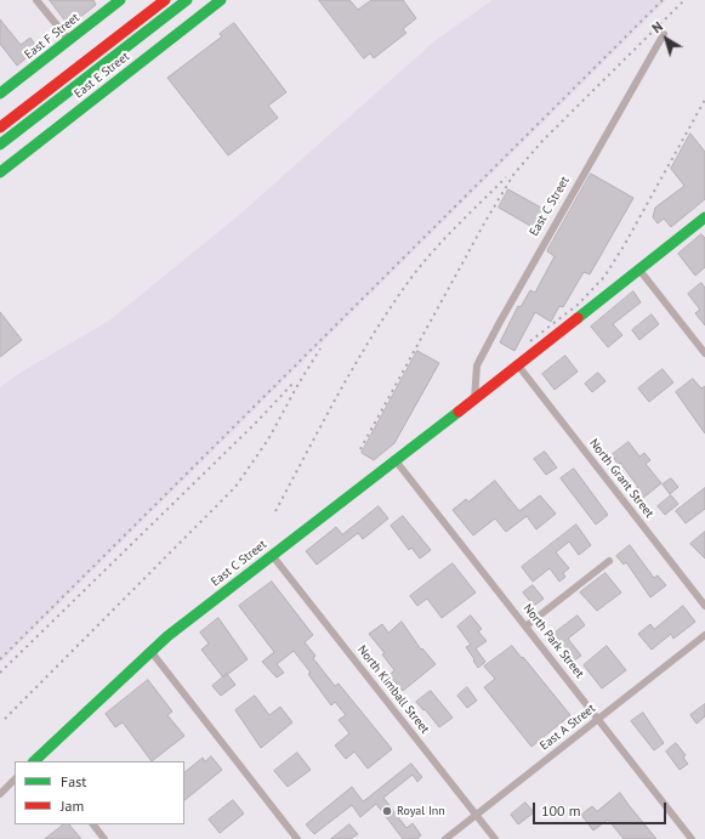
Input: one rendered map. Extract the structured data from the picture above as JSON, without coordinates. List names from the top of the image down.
{
  "streets": {
    "main road": ["East F Street", "East E Street", "East C Street"],
    "street": [
      "North Grant Street",
      "North Park Street",
      "North Kimball Street",
      "East A Street"
    ]
  },
  "crossings": [
    ["East C Street", "North Grant Street"],
    ["East C Street", "North Park Street"],
    ["East C Street", "North Kimball Street"],
    ["North Park Street", "East A Street"],
    ["North Kimball Street", "East A Street"]
  ],
  "places": ["Royal Inn"],
  "legend": ["Fast", "Jam"],
  "scale_bar": "100 m",
  "north": "top left"
}
